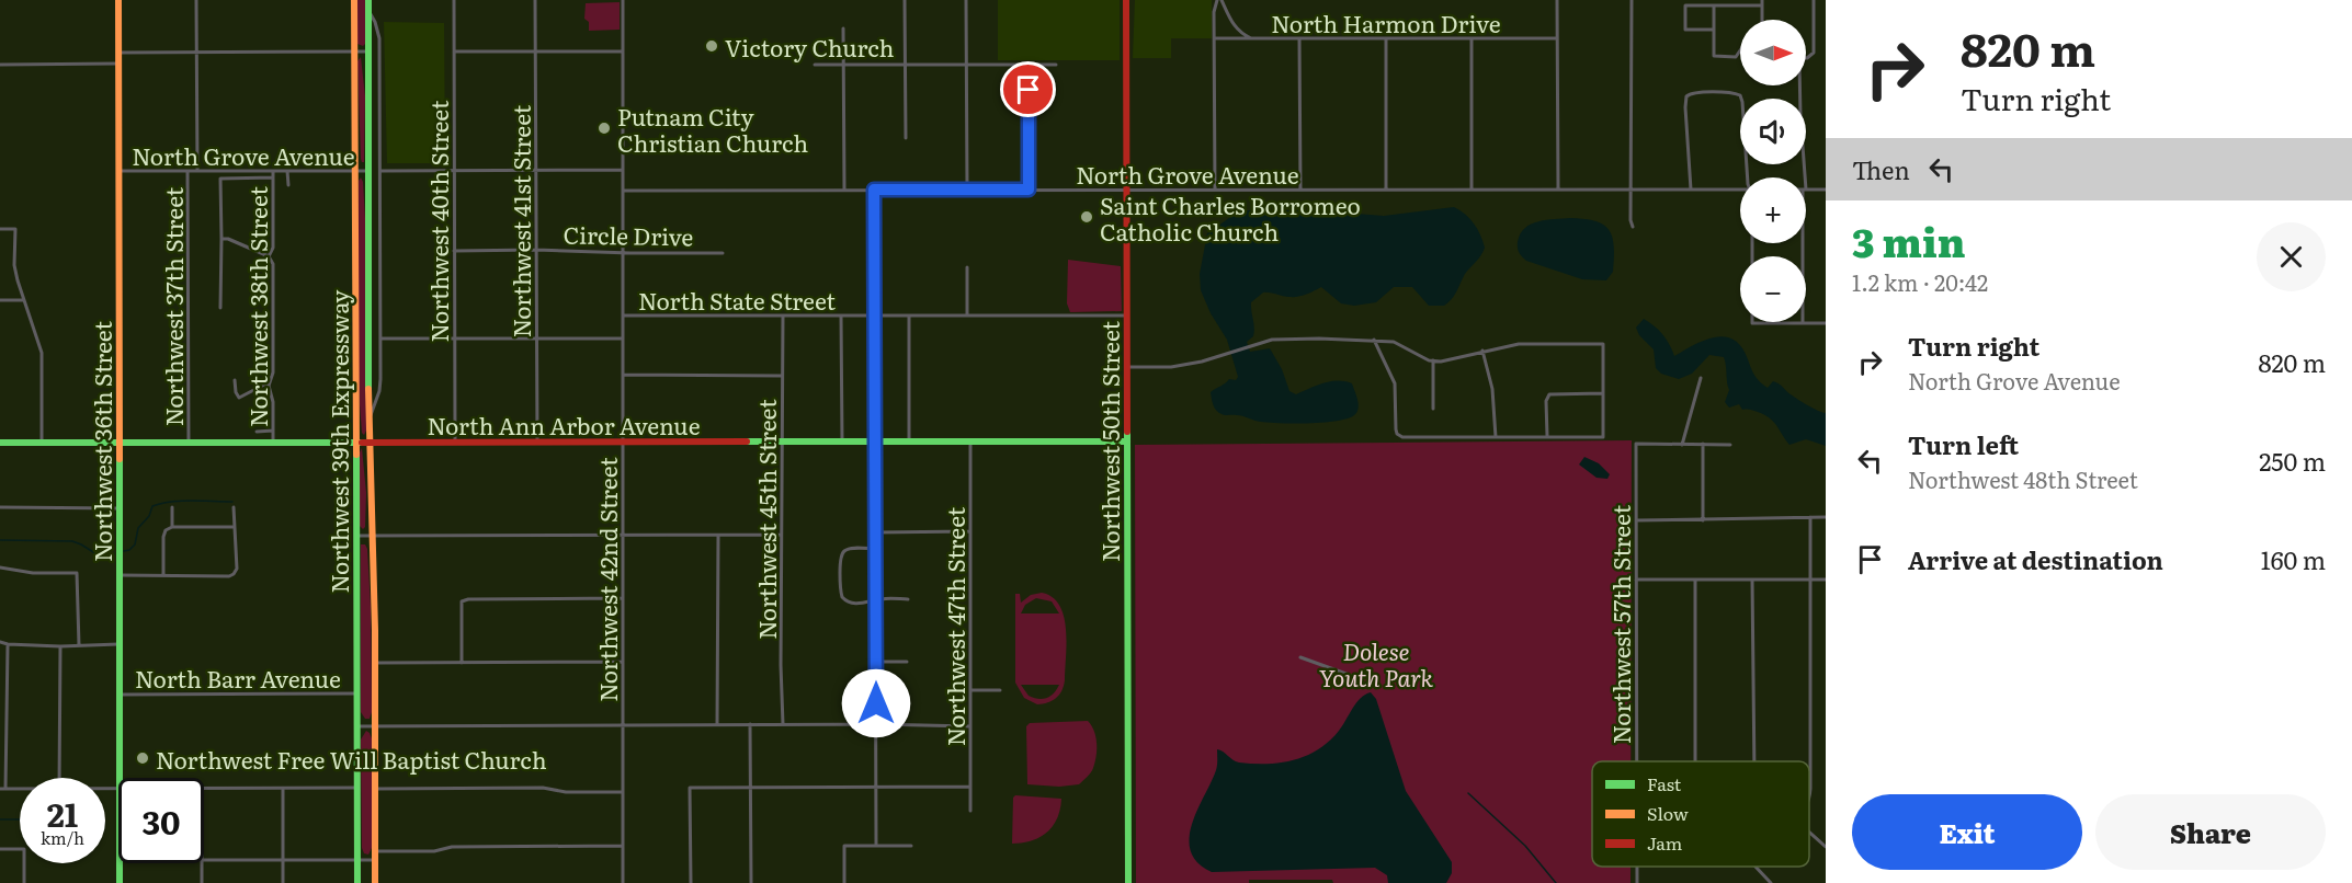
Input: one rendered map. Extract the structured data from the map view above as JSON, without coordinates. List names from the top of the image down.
{
  "streets": {
    "main road": [
      "North Ann Arbor Avenue",
      "Northwest 36th Street",
      "Northwest 39th Expressway",
      "Northwest 50th Street"
    ],
    "street": [
      "North Harmon Drive",
      "North Grove Avenue",
      "Northwest 40th Street",
      "Northwest 41st Street",
      "Circle Drive",
      "North State Street",
      "Northwest 37th Street",
      "Northwest 38th Street",
      "Northwest 45th Street",
      "Northwest 42nd Street",
      "Northwest 57th Street",
      "Northwest 47th Street",
      "North Barr Avenue"
    ]
  },
  "crossings": [
    ["North Grove Avenue", "Northwest 40th Street"],
    ["North Grove Avenue", "Northwest 41st Street"],
    ["North Grove Avenue", "Northwest 37th Street"],
    ["North Grove Avenue", "Northwest 38th Street"],
    ["North Grove Avenue", "Northwest 36th Street"],
    ["North Grove Avenue", "Northwest 39th Expressway"],
    ["North Grove Avenue", "Northwest 50th Street"],
    ["North Grove Avenue", "Northwest 42nd Street"],
    ["Northwest 40th Street", "Circle Drive"],
    ["Northwest 40th Street", "North State Street"],
    ["Northwest 40th Street", "North Ann Arbor Avenue"],
    ["Northwest 41st Street", "Circle Drive"],
    ["Northwest 41st Street", "North State Street"],
    ["Northwest 41st Street", "North Ann Arbor Avenue"],
    ["Circle Drive", "Northwest 42nd Street"],
    ["North State Street", "Northwest 39th Expressway"],
    ["North State Street", "Northwest 50th Street"],
    ["North State Street", "Northwest 45th Street"],
    ["North State Street", "Northwest 42nd Street"],
    ["Northwest 37th Street", "North Ann Arbor Avenue"],
    ["Northwest 38th Street", "North Ann Arbor Avenue"],
    ["North Ann Arbor Avenue", "Northwest 36th Street"],
    ["North Ann Arbor Avenue", "Northwest 39th Expressway"],
    ["North Ann Arbor Avenue", "Northwest 50th Street"],
    ["North Ann Arbor Avenue", "Northwest 45th Street"],
    ["North Ann Arbor Avenue", "Northwest 42nd Street"],
    ["North Ann Arbor Avenue", "Northwest 47th Street"],
    ["Northwest 36th Street", "North Barr Avenue"],
    ["Northwest 39th Expressway", "North Barr Avenue"],
    ["Northwest 42nd Street", "North Barr Avenue"]
  ],
  "parks": ["Dolese Youth Park"],
  "places": [
    "Victory Church",
    "Putnam City Christian Church",
    "Saint Charles Borromeo Catholic Church",
    "Northwest Free Will Baptist Church"
  ],
  "legend": ["Fast", "Slow", "Jam"],
  "north": "right",
  "page": {
    "turn": ["820 m", "Turn right"],
    "map_buttons": ["+", "−"],
    "then": "Then",
    "heading": ["3 min", "1.2 km · 20:42"],
    "list": [
      {
        "name": "Turn right",
        "note": "North Grove Avenue",
        "value": "820 m"
      },
      {
        "name": "Turn left",
        "note": "Northwest 48th Street",
        "value": "250 m"
      },
      {
        "name": "Arrive at destination",
        "value": "160 m"
      }
    ],
    "speed": "21 km/h",
    "limit": "30",
    "buttons": ["Exit", "Share"]
  }
}
